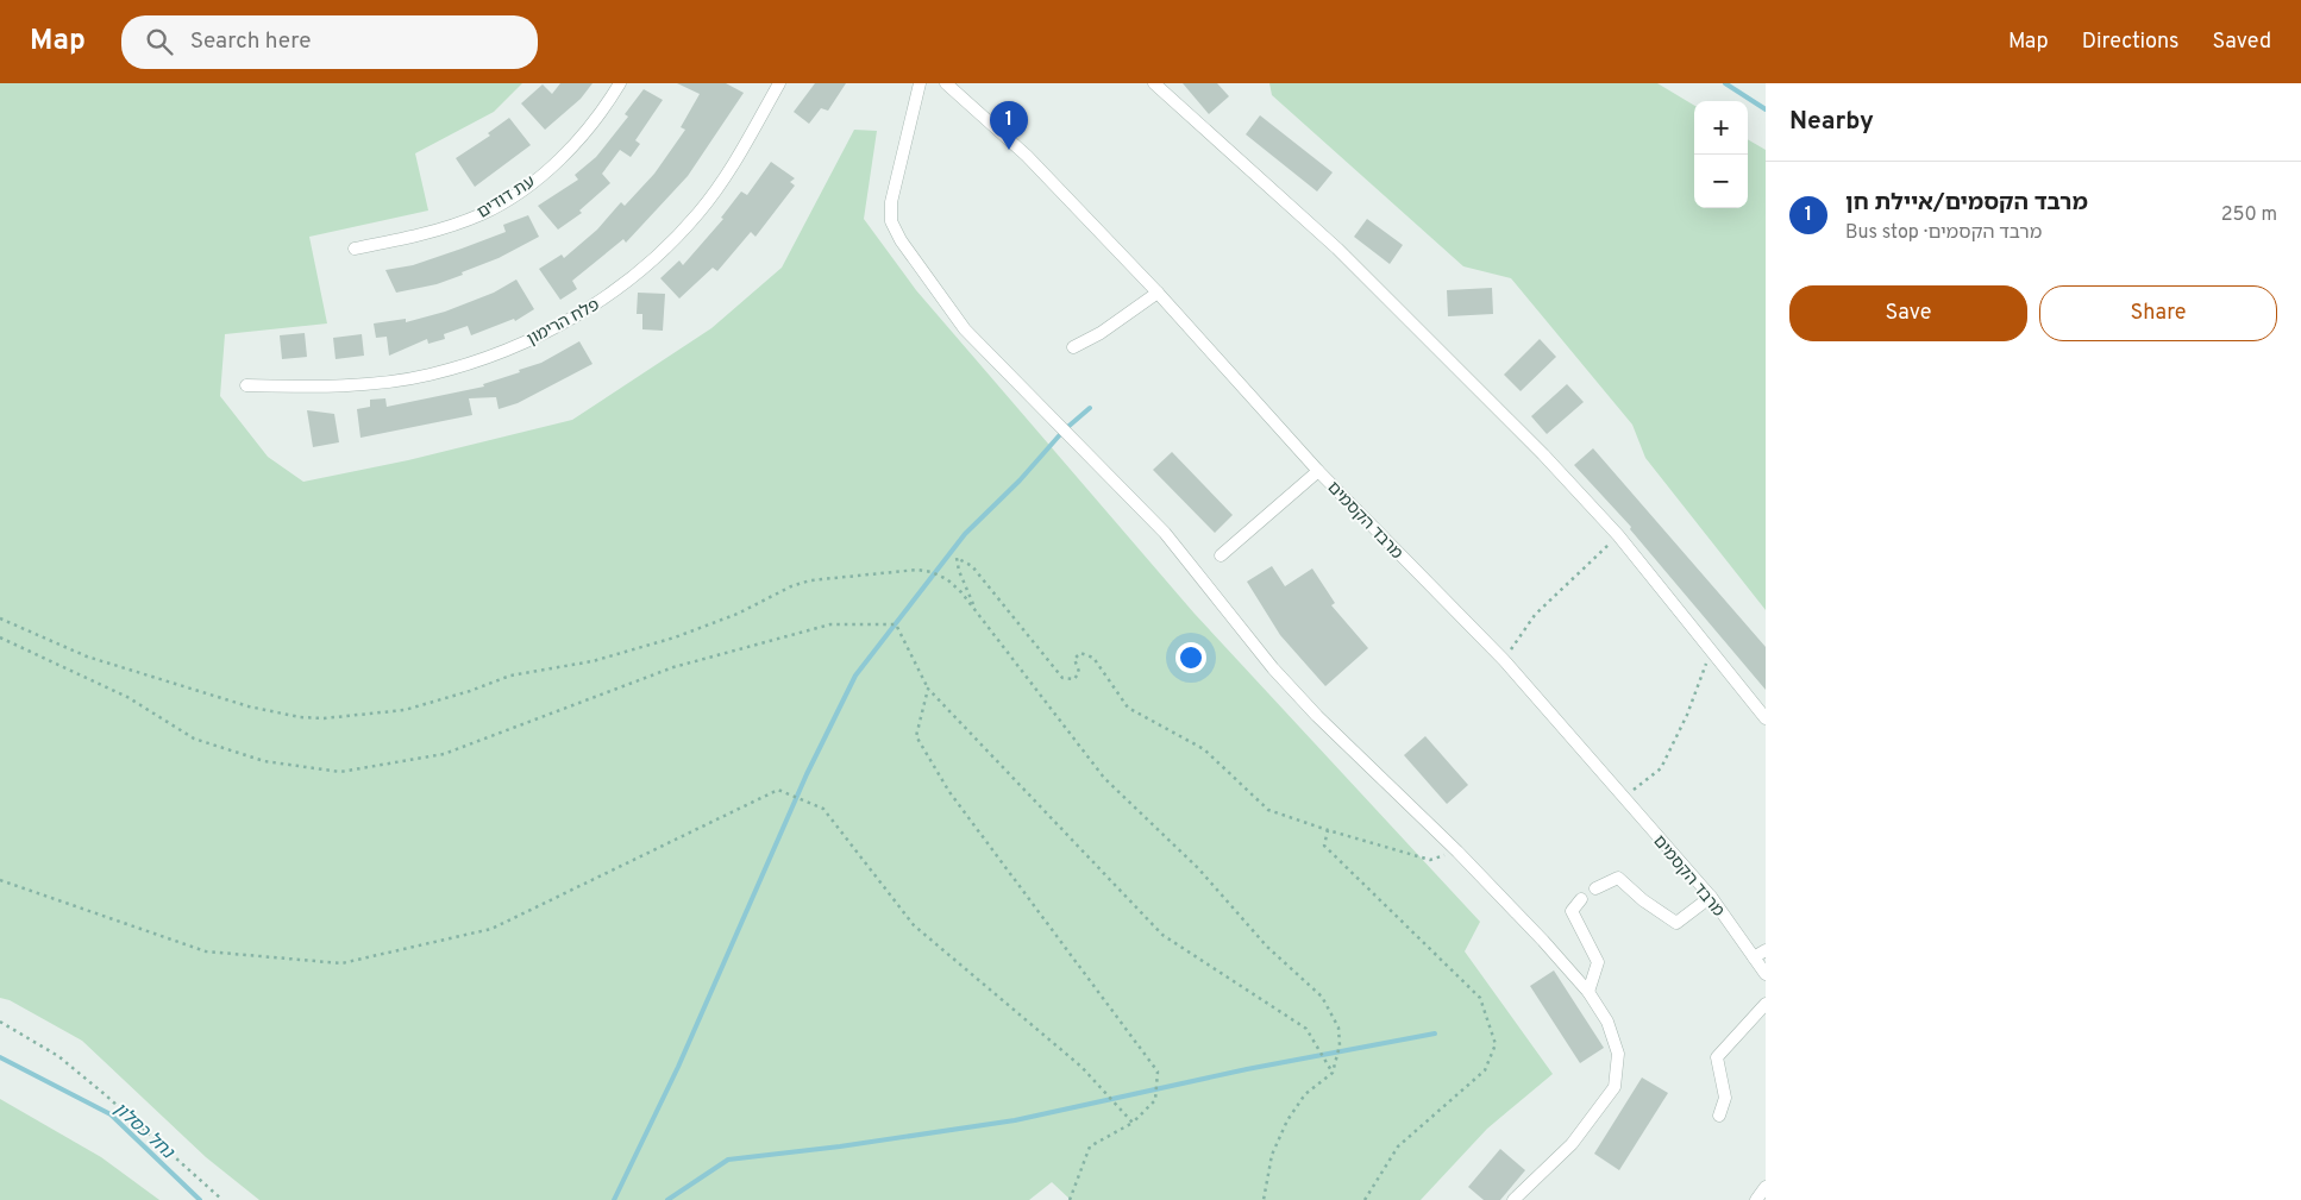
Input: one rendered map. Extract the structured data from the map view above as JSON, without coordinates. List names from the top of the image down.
{
  "streets": {
    "street": ["עת דודים", "פלח הרימון", "מרבד הקסמים"]
  },
  "water": ["נחל כסלון"],
  "page": {
    "header": "Map",
    "search": "Search here",
    "nav": ["Map", "Directions", "Saved"],
    "heading": "Nearby",
    "map_buttons": ["+", "−"],
    "pins": "1",
    "list": [
      {
        "mark": "1",
        "name": "מרבד הקסמים/איילת חן",
        "note": "Bus stop · מרבד הקסמים",
        "value": "250 m"
      }
    ],
    "buttons": ["Save", "Share"]
  }
}
